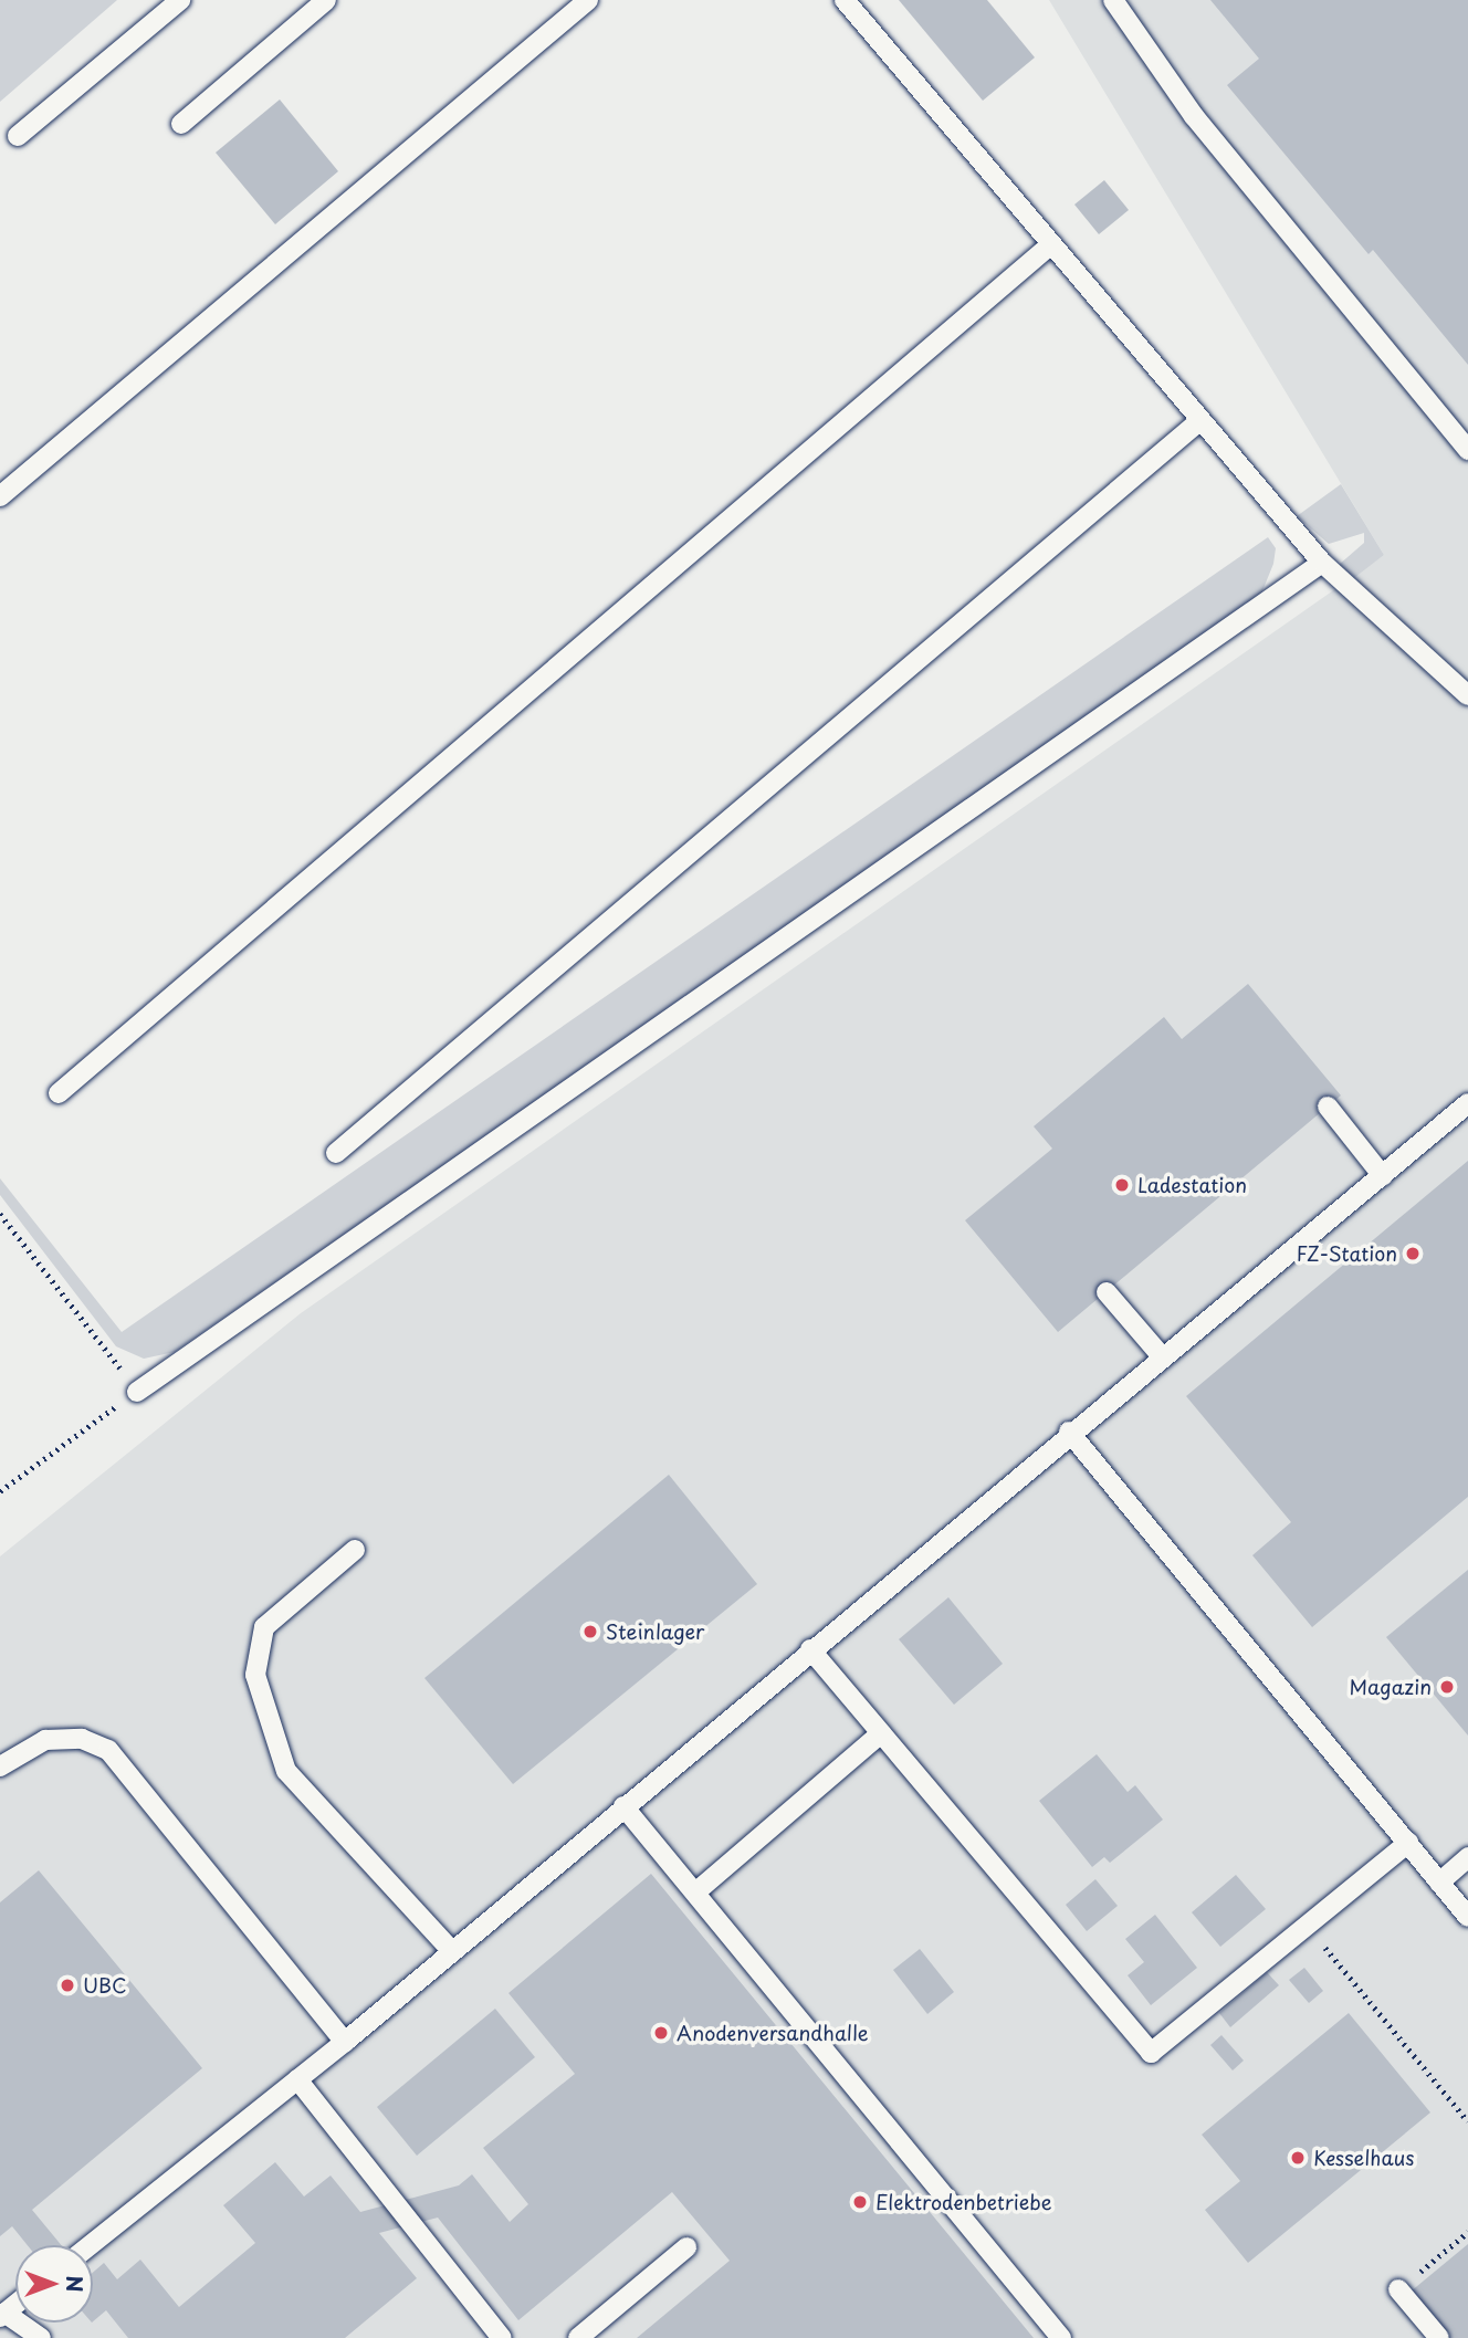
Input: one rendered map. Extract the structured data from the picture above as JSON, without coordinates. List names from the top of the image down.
{
  "places": [
    "Ladestation",
    "FZ-Station",
    "Steinlager",
    "Magazin",
    "UBC",
    "Anodenversandhalle",
    "Kesselhaus",
    "Elektrodenbetriebe"
  ],
  "north": "right"
}
